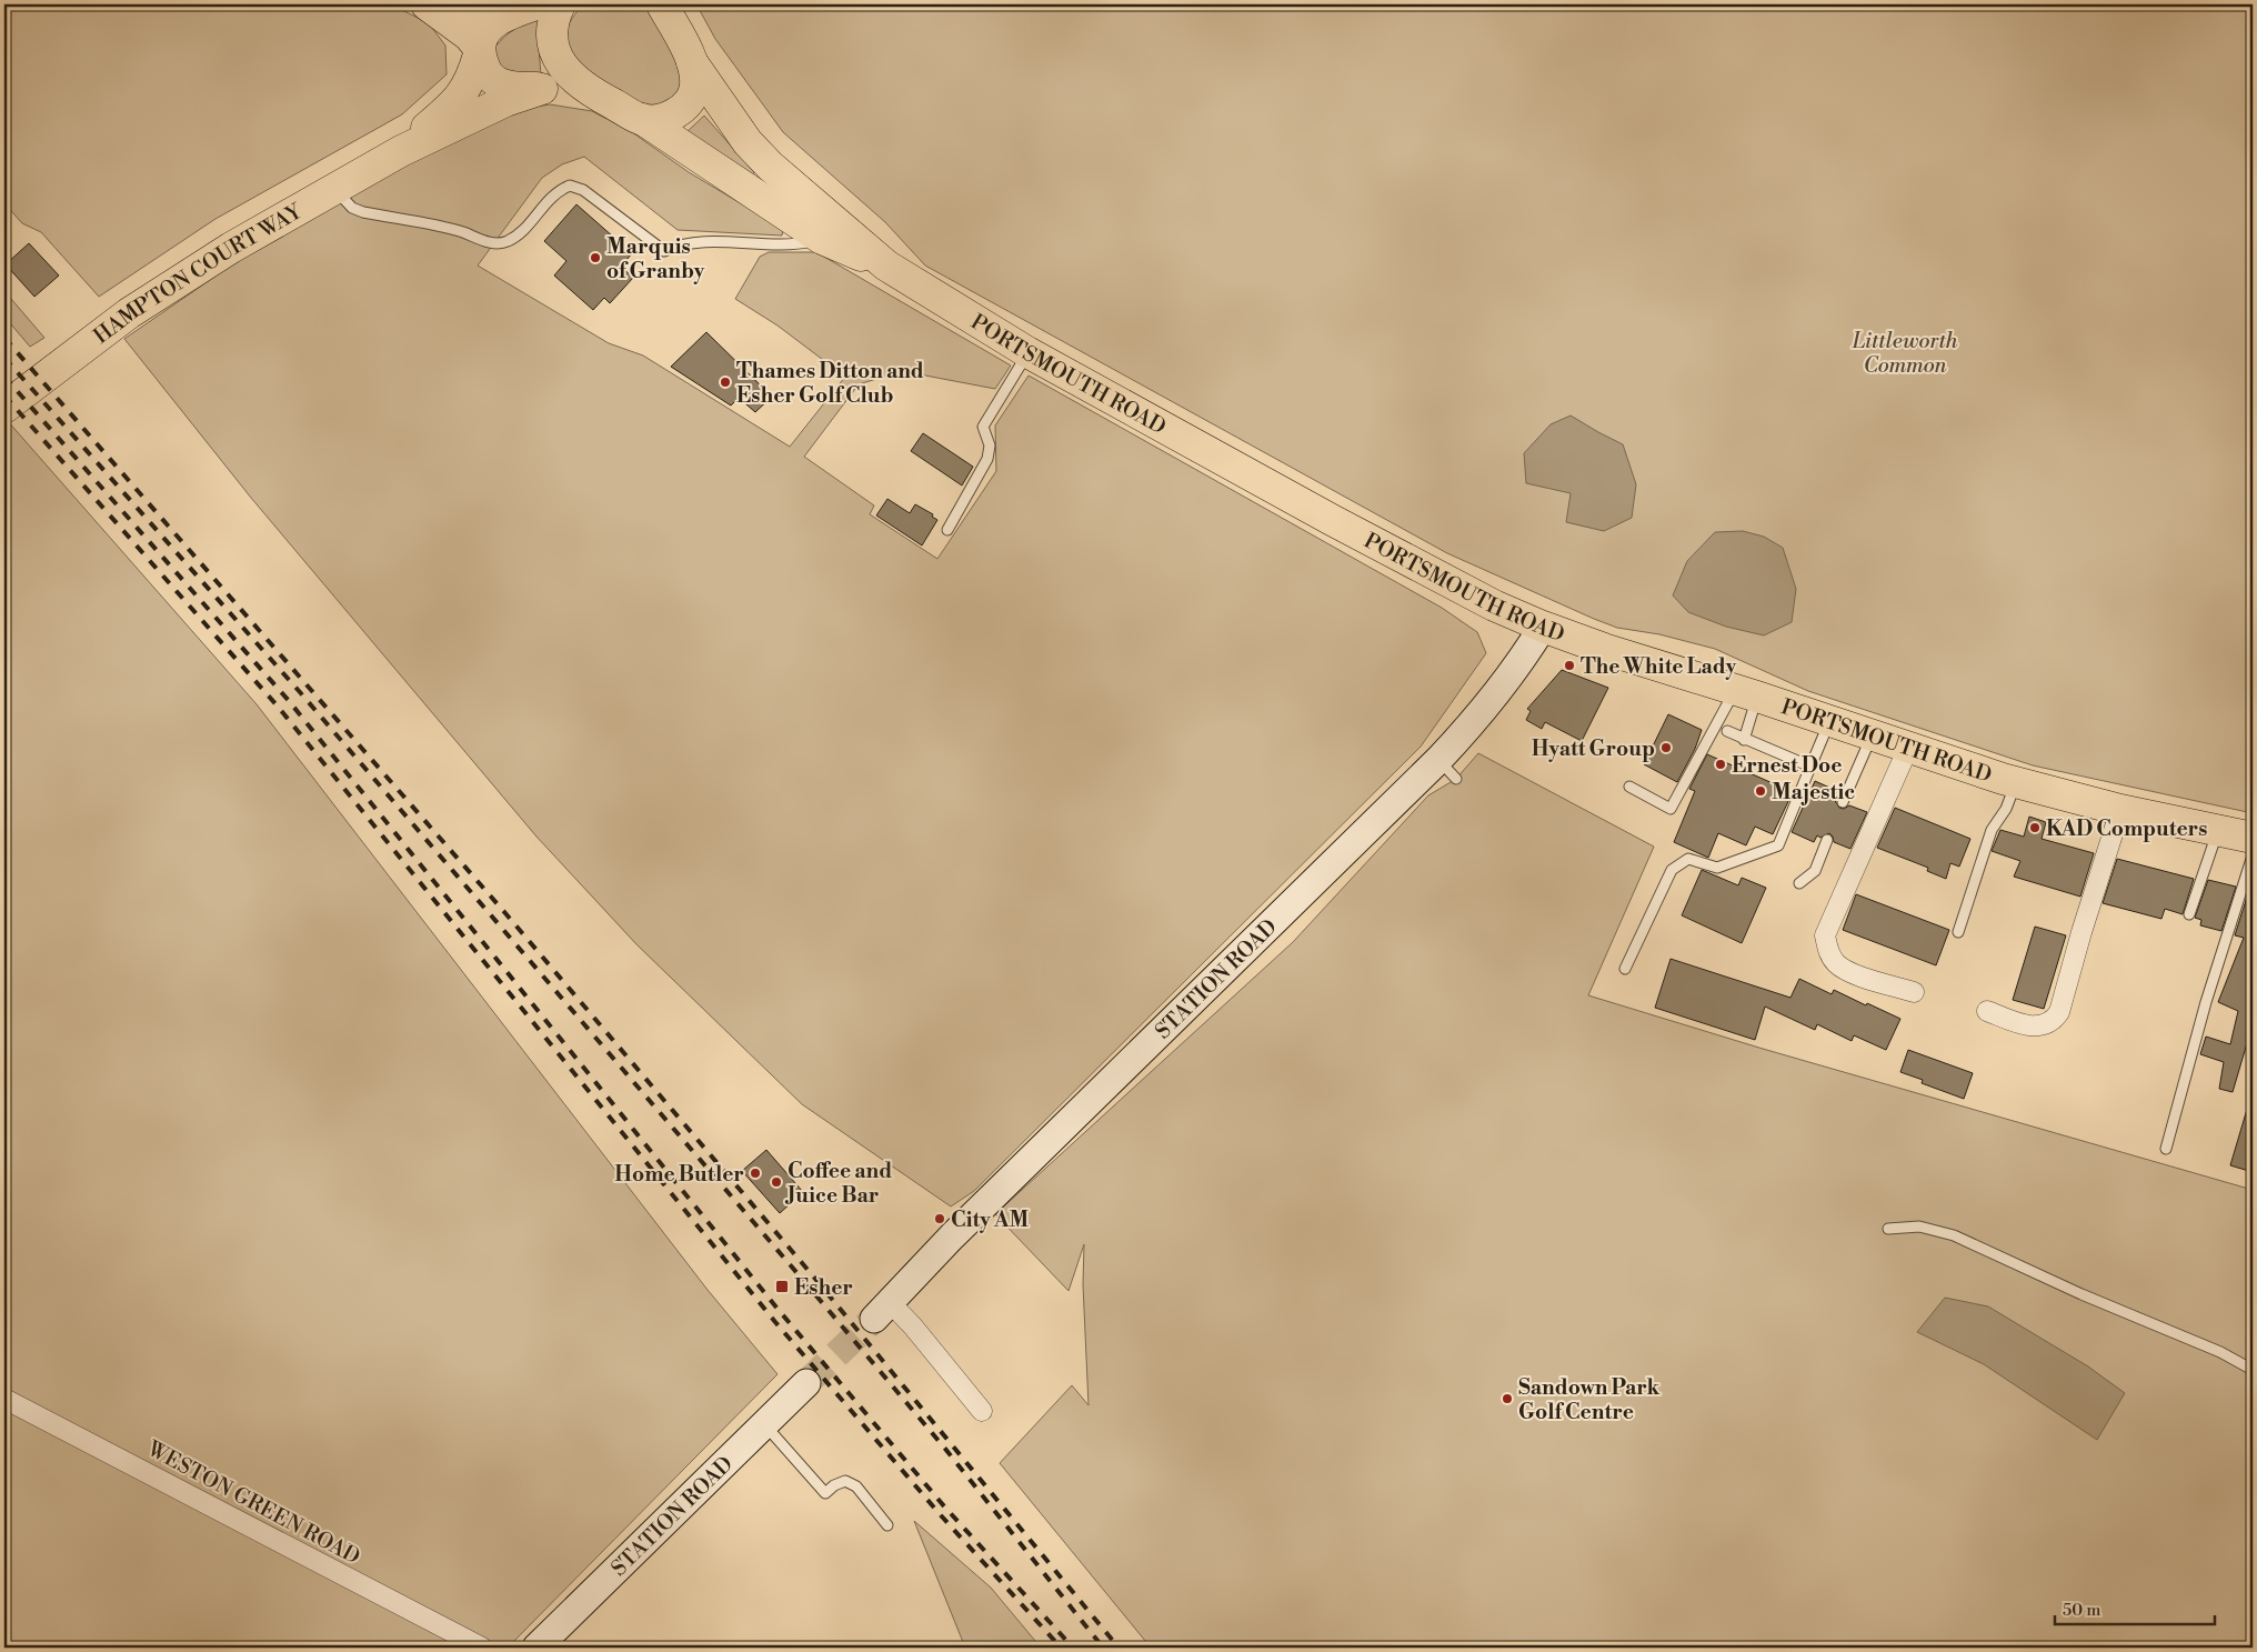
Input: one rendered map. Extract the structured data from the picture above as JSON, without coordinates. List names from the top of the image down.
{
  "streets": {
    "main road": ["HAMPTON COURT WAY", "PORTSMOUTH ROAD", "STATION ROAD"],
    "street": ["WESTON GREEN ROAD"]
  },
  "crossings": [
    ["PORTSMOUTH ROAD", "STATION ROAD"]
  ],
  "parks": ["Littleworth Common"],
  "places": {
    "other": [
      "Marquis of Granby",
      "Thames Ditton and Esher Golf Club",
      "The White Lady",
      "Hyatt Group",
      "Ernest Doe",
      "Majestic",
      "KAD Computers",
      "Home Butler",
      "Coffee and Juice Bar",
      "City AM",
      "Sandown Park Golf Centre"
    ],
    "transit": ["Esher"]
  },
  "scale_bar": "50 m"
}
